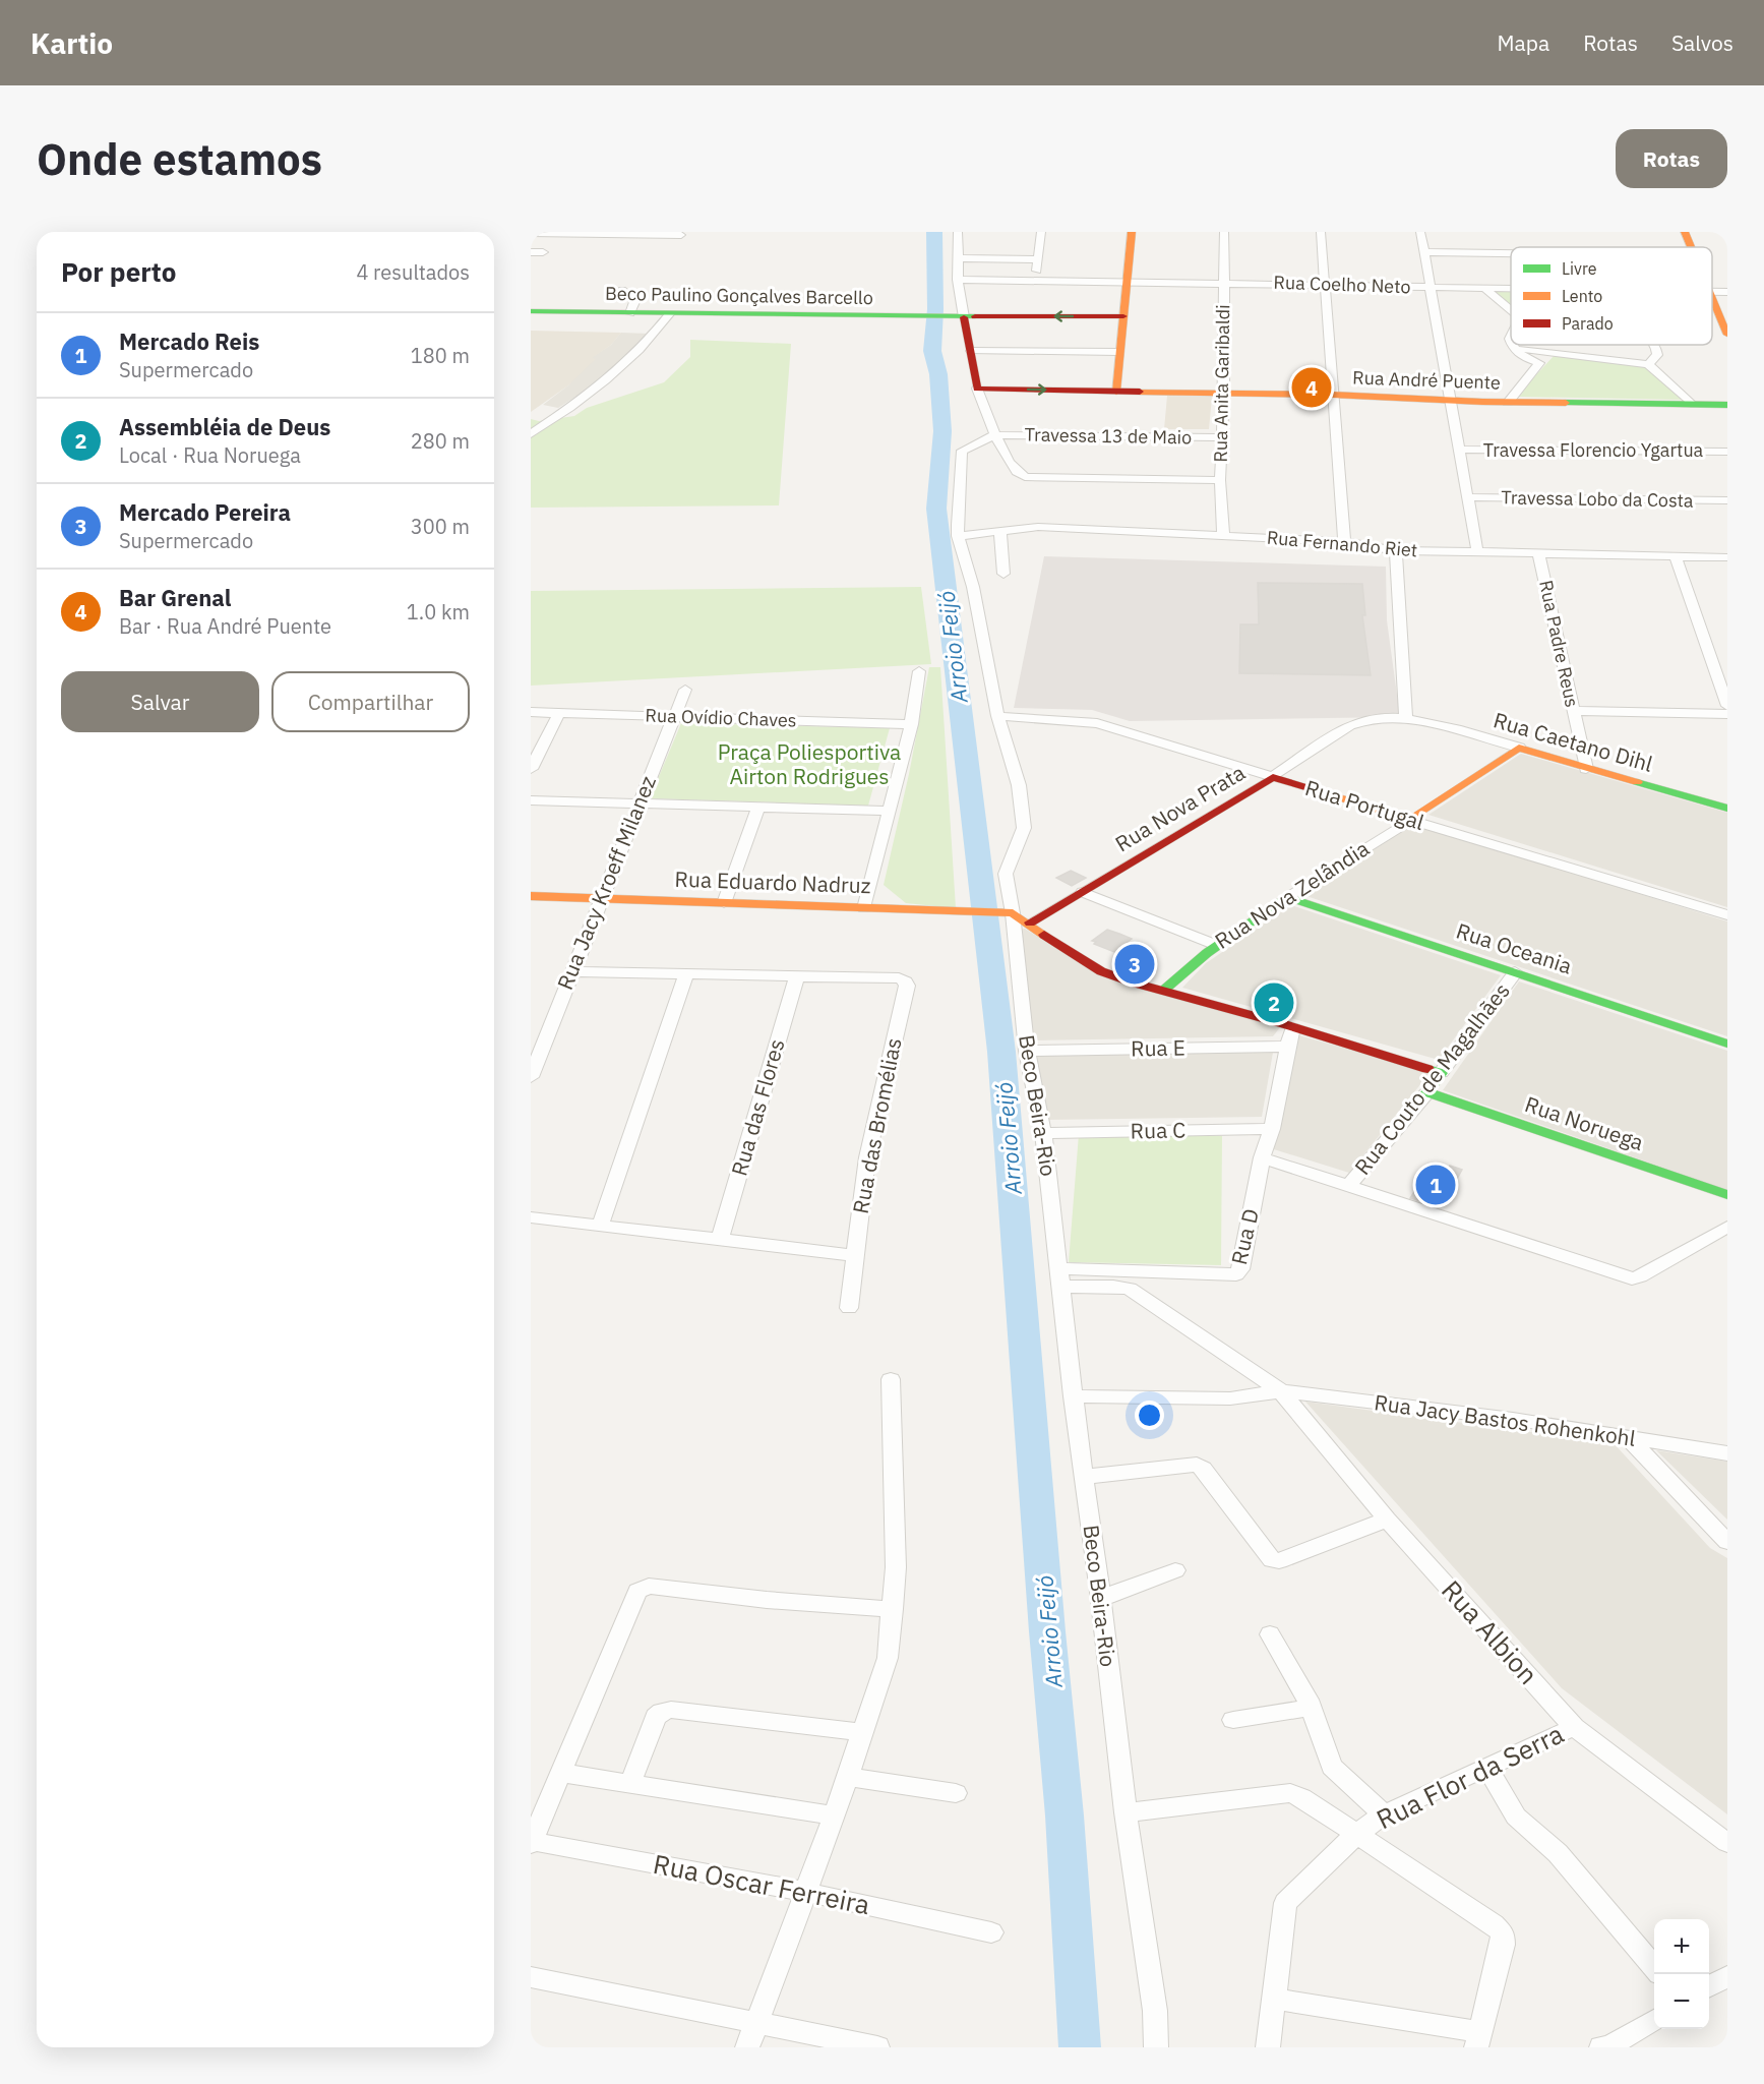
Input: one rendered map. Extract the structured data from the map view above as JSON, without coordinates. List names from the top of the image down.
{
  "streets": {
    "main road": [
      "Beco Paulino Gonçalves Barcello",
      "Rua André Puente",
      "Rua Caetano Dihl",
      "Rua Portugal",
      "Rua Nova Prata",
      "Rua Eduardo Nadruz",
      "Rua Nova Zelândia",
      "Rua Oceania",
      "Rua Couto de Magalhães",
      "Rua Noruega"
    ],
    "street": [
      "Rua Coelho Neto",
      "Rua Anita Garibaldi",
      "Travessa 13 de Maio",
      "Travessa Florencio Ygartua",
      "Travessa Lobo da Costa",
      "Rua Fernando Riet",
      "Rua Padre Reus",
      "Rua Ovídio Chaves",
      "Rua Jacy Kroeff Milanez",
      "Rua E",
      "Beco Beira-Rio",
      "Rua das Flores",
      "Rua das Bromélias",
      "Rua C",
      "Rua D",
      "Rua Jacy Bastos Rohenkohl",
      "Rua Albion",
      "Rua Flor da Serra",
      "Rua Oscar Ferreira"
    ]
  },
  "crossings": [
    ["Rua Coelho Neto", "Rua Anita Garibaldi"],
    ["Rua André Puente", "Rua Anita Garibaldi"],
    ["Rua Anita Garibaldi", "Travessa 13 de Maio"],
    ["Rua Anita Garibaldi", "Rua Fernando Riet"],
    ["Travessa 13 de Maio", "Beco Beira-Rio"],
    ["Rua Fernando Riet", "Rua Padre Reus"],
    ["Rua Fernando Riet", "Beco Beira-Rio"],
    ["Rua Padre Reus", "Rua Caetano Dihl"],
    ["Rua Ovídio Chaves", "Rua Jacy Kroeff Milanez"],
    ["Rua Caetano Dihl", "Rua Nova Prata"],
    ["Rua Caetano Dihl", "Rua Nova Zelândia"],
    ["Rua Portugal", "Rua Nova Prata"],
    ["Rua Portugal", "Rua Nova Zelândia"],
    ["Rua Portugal", "Beco Beira-Rio"],
    ["Rua Nova Prata", "Rua Eduardo Nadruz"],
    ["Rua Nova Prata", "Beco Beira-Rio"],
    ["Rua Jacy Kroeff Milanez", "Rua Eduardo Nadruz"],
    ["Rua Eduardo Nadruz", "Beco Beira-Rio"],
    ["Rua Nova Zelândia", "Rua Oceania"],
    ["Rua Oceania", "Rua Couto de Magalhães"],
    ["Rua E", "Beco Beira-Rio"],
    ["Rua E", "Rua D"],
    ["Rua Couto de Magalhães", "Rua Noruega"],
    ["Rua Couto de Magalhães", "Rua D"],
    ["Beco Beira-Rio", "Rua C"],
    ["Beco Beira-Rio", "Rua D"],
    ["Beco Beira-Rio", "Rua Albion"],
    ["Rua das Flores", "Rua das Bromélias"],
    ["Rua C", "Rua D"],
    ["Rua D", "Rua Albion"],
    ["Rua Jacy Bastos Rohenkohl", "Rua Albion"],
    ["Rua Albion", "Rua Flor da Serra"]
  ],
  "water": ["Arroio Feijó"],
  "parks": ["Praça Poliesportiva Airton Rodrigues"],
  "legend": ["Livre", "Lento", "Parado"],
  "page": {
    "header": "Kartio",
    "nav": ["Mapa", "Rotas", "Salvos"],
    "buttons": [
      "Rotas",
      ["Salvar", "Compartilhar"]
    ],
    "title": "Onde estamos",
    "heading": ["Por perto", "4 resultados"],
    "list": [
      {
        "mark": "1",
        "name": "Mercado Reis",
        "note": "Supermercado",
        "value": "180 m"
      },
      {
        "mark": "2",
        "name": "Assembléia de Deus",
        "note": "Local · Rua Noruega",
        "value": "280 m"
      },
      {
        "mark": "3",
        "name": "Mercado Pereira",
        "note": "Supermercado",
        "value": "300 m"
      },
      {
        "mark": "4",
        "name": "Bar Grenal",
        "note": "Bar · Rua André Puente",
        "value": "1.0 km"
      }
    ],
    "pins": [
      "4",
      "3",
      "2",
      "1"
    ],
    "map_buttons": ["+", "−"]
  }
}
